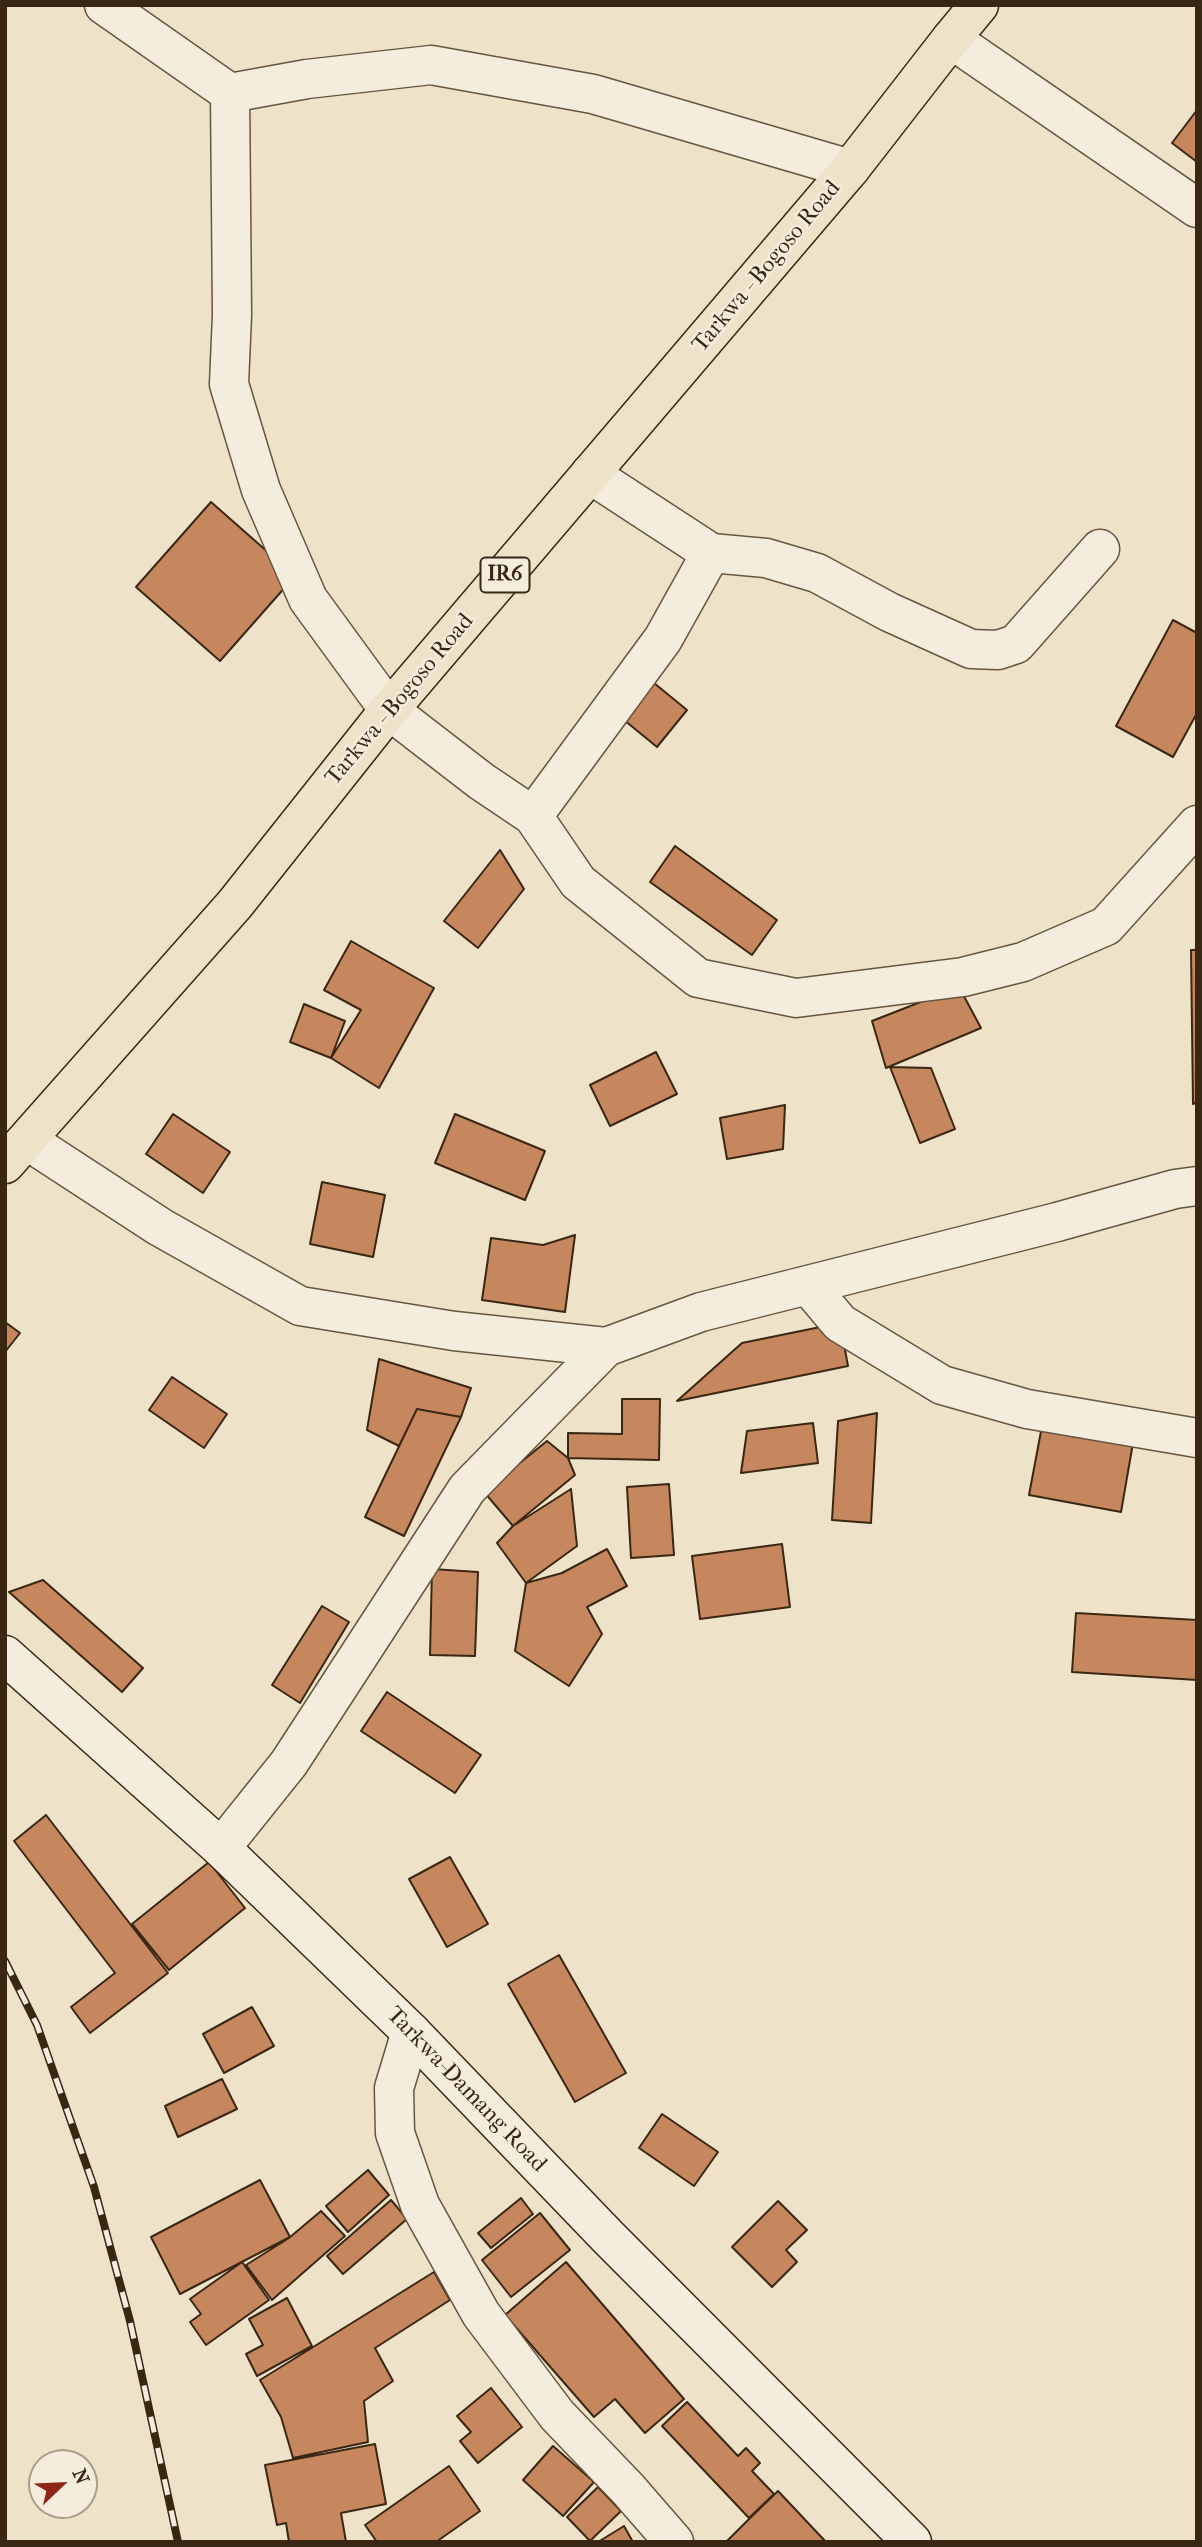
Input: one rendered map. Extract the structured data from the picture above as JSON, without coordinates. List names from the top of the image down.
{
  "streets": {
    "main road": ["Tarkwa - Bogoso Road", "IR6"],
    "street": ["Tarkwa-Damang Road"]
  },
  "north": "top right"
}
